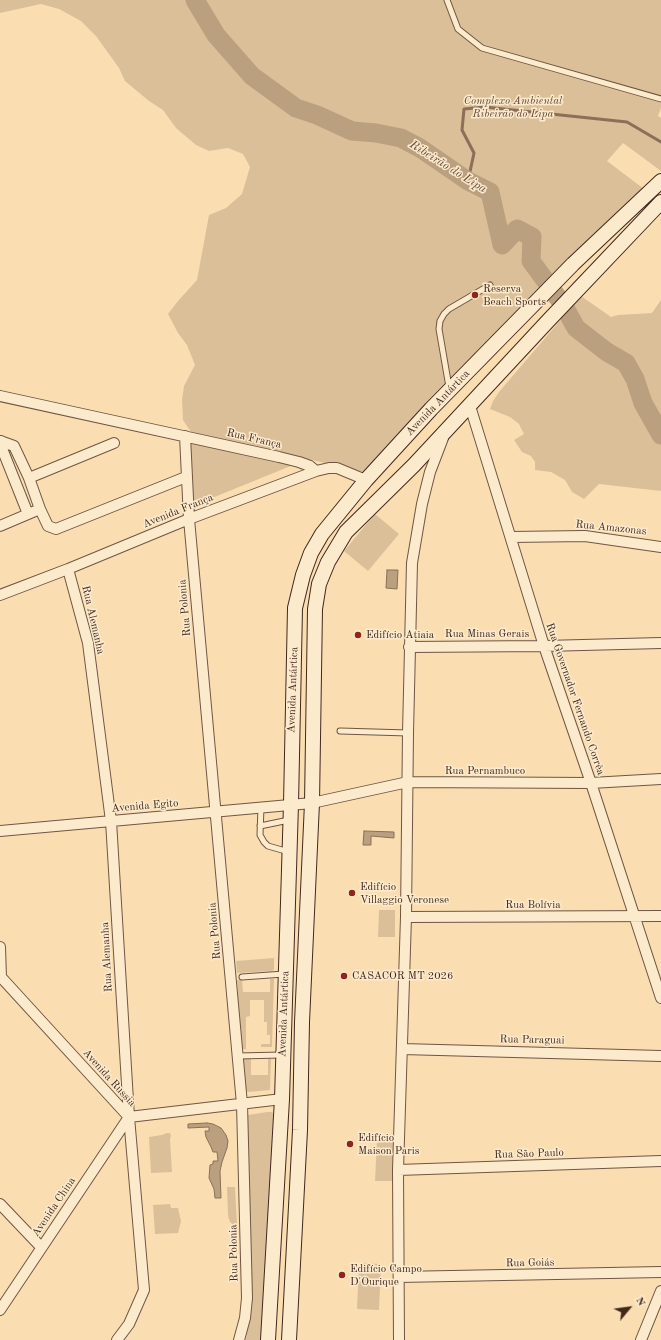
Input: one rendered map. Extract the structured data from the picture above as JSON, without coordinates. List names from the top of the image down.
{
  "streets": {
    "main road": ["Avenida Antártica"],
    "street": [
      "Rua França",
      "Avenida França",
      "Rua Amazonas",
      "Rua Polonia",
      "Rua Alemanha",
      "Rua Minas Gerais",
      "Rua Governador Fernando Corrêa",
      "Rua Pernambuco",
      "Avenida Egito",
      "Rua Bolívia",
      "Rua Paraguai",
      "Avenida Russia",
      "Rua São Paulo",
      "Avenida China",
      "Rua Goiás"
    ]
  },
  "crossings": [
    ["Avenida Antártica", "Avenida França"],
    ["Avenida Antártica", "Rua Governador Fernando Corrêa"],
    ["Avenida Antártica", "Rua Pernambuco"],
    ["Avenida Antártica", "Avenida Egito"],
    ["Avenida Antártica", "Avenida Russia"],
    ["Rua França", "Avenida França"],
    ["Avenida França", "Rua Polonia"],
    ["Avenida França", "Rua Alemanha"],
    ["Rua Amazonas", "Rua Governador Fernando Corrêa"],
    ["Rua Polonia", "Avenida Egito"],
    ["Rua Polonia", "Avenida Russia"],
    ["Rua Alemanha", "Avenida Egito"],
    ["Rua Alemanha", "Avenida Russia"],
    ["Rua Alemanha", "Avenida China"],
    ["Rua Minas Gerais", "Rua Governador Fernando Corrêa"],
    ["Rua Governador Fernando Corrêa", "Rua Pernambuco"],
    ["Rua Governador Fernando Corrêa", "Rua Bolívia"],
    ["Rua Pernambuco", "Avenida Egito"],
    ["Avenida Russia", "Avenida China"]
  ],
  "water": ["Ribeirão do Lipa"],
  "parks": ["Complexo Ambiental Ribeirão do Lipa"],
  "places": [
    "Reserva Beach Sports",
    "Edifício Atiaia",
    "Edifício Villaggio Veronese",
    "CASACOR MT 2026",
    "Edifício Maison Paris",
    "Edifício Campo D'Ourique"
  ],
  "north": "top right"
}
